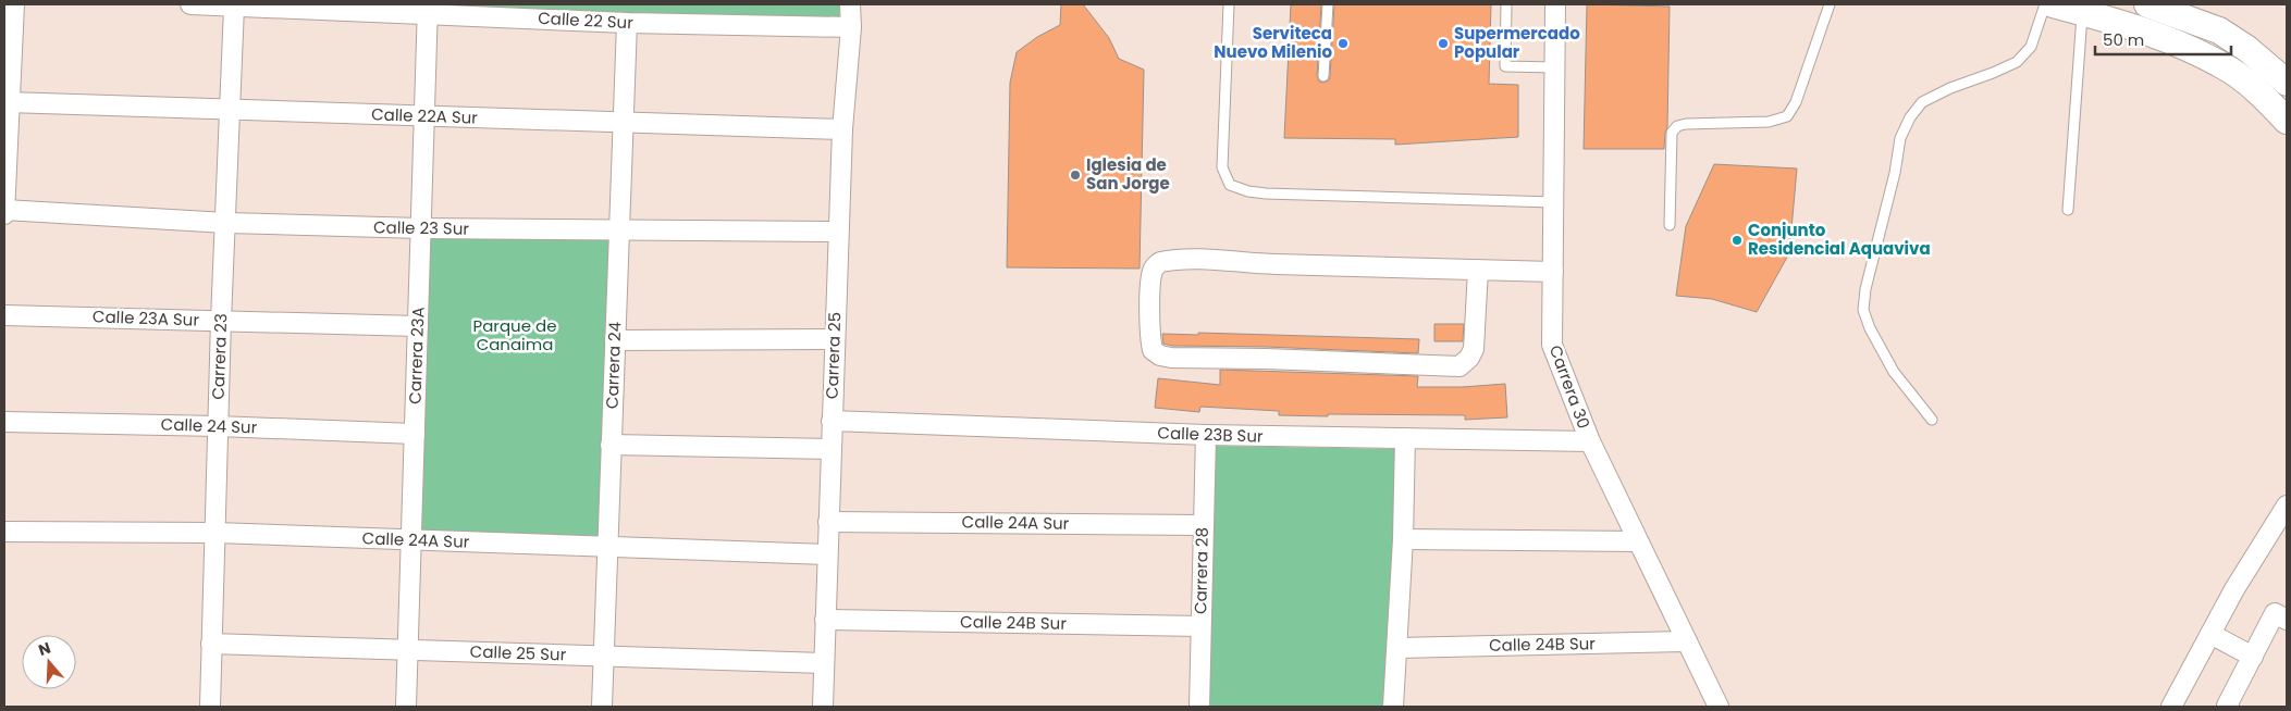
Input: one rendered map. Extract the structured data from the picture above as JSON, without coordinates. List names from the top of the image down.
{
  "streets": {
    "street": [
      "Calle 22 Sur",
      "Calle 22A Sur",
      "Calle 23 Sur",
      "Calle 23A Sur",
      "Carrera 23A",
      "Carrera 25",
      "Carrera 23",
      "Carrera 24",
      "Carrera 30",
      "Calle 24 Sur",
      "Calle 23B Sur",
      "Calle 24A Sur",
      "Carrera 28",
      "Calle 24B Sur",
      "Calle 25 Sur"
    ]
  },
  "crossings": [
    ["Calle 22 Sur", "Carrera 23A"],
    ["Calle 22 Sur", "Carrera 25"],
    ["Calle 22 Sur", "Carrera 23"],
    ["Calle 22 Sur", "Carrera 24"],
    ["Calle 22A Sur", "Carrera 23A"],
    ["Calle 22A Sur", "Carrera 25"],
    ["Calle 22A Sur", "Carrera 23"],
    ["Calle 22A Sur", "Carrera 24"],
    ["Calle 23 Sur", "Carrera 23A"],
    ["Calle 23 Sur", "Carrera 25"],
    ["Calle 23 Sur", "Carrera 23"],
    ["Calle 23 Sur", "Carrera 24"],
    ["Calle 23A Sur", "Carrera 23A"],
    ["Calle 23A Sur", "Carrera 23"],
    ["Carrera 23A", "Calle 24 Sur"],
    ["Carrera 23A", "Calle 24A Sur"],
    ["Carrera 23A", "Calle 25 Sur"],
    ["Carrera 25", "Calle 23B Sur"],
    ["Carrera 25", "Calle 24A Sur"],
    ["Carrera 25", "Calle 24B Sur"],
    ["Carrera 25", "Calle 25 Sur"],
    ["Carrera 23", "Calle 24 Sur"],
    ["Carrera 23", "Calle 24A Sur"],
    ["Carrera 23", "Calle 25 Sur"],
    ["Carrera 24", "Calle 24A Sur"],
    ["Carrera 24", "Calle 25 Sur"],
    ["Carrera 30", "Calle 23B Sur"],
    ["Carrera 30", "Calle 24B Sur"],
    ["Calle 23B Sur", "Carrera 28"],
    ["Calle 24A Sur", "Carrera 28"],
    ["Carrera 28", "Calle 24B Sur"]
  ],
  "parks": ["Parque de Canaima"],
  "places": [
    "Serviteca Nuevo Milenio",
    "Supermercado Popular",
    "Iglesia de San Jorge",
    "Conjunto Residencial Aquaviva"
  ],
  "scale_bar": "50 m",
  "north": "top"
}
